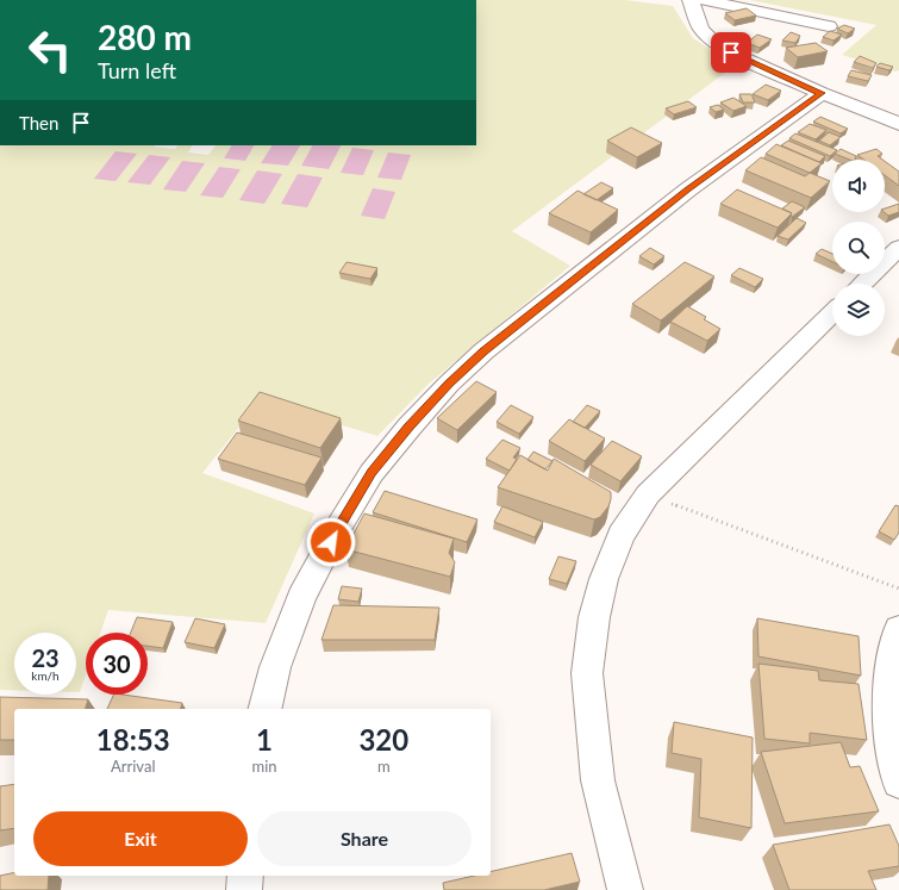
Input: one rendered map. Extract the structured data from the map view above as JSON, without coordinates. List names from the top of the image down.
{
  "page": {
    "turn": ["280 m", "Turn left"],
    "then": "Then",
    "speed": "23 km/h",
    "limit": "30",
    "eta": [
      "18:53",
      "Arrival",
      "1",
      "min",
      "320",
      "m"
    ],
    "buttons": ["Exit", "Share"]
  }
}
